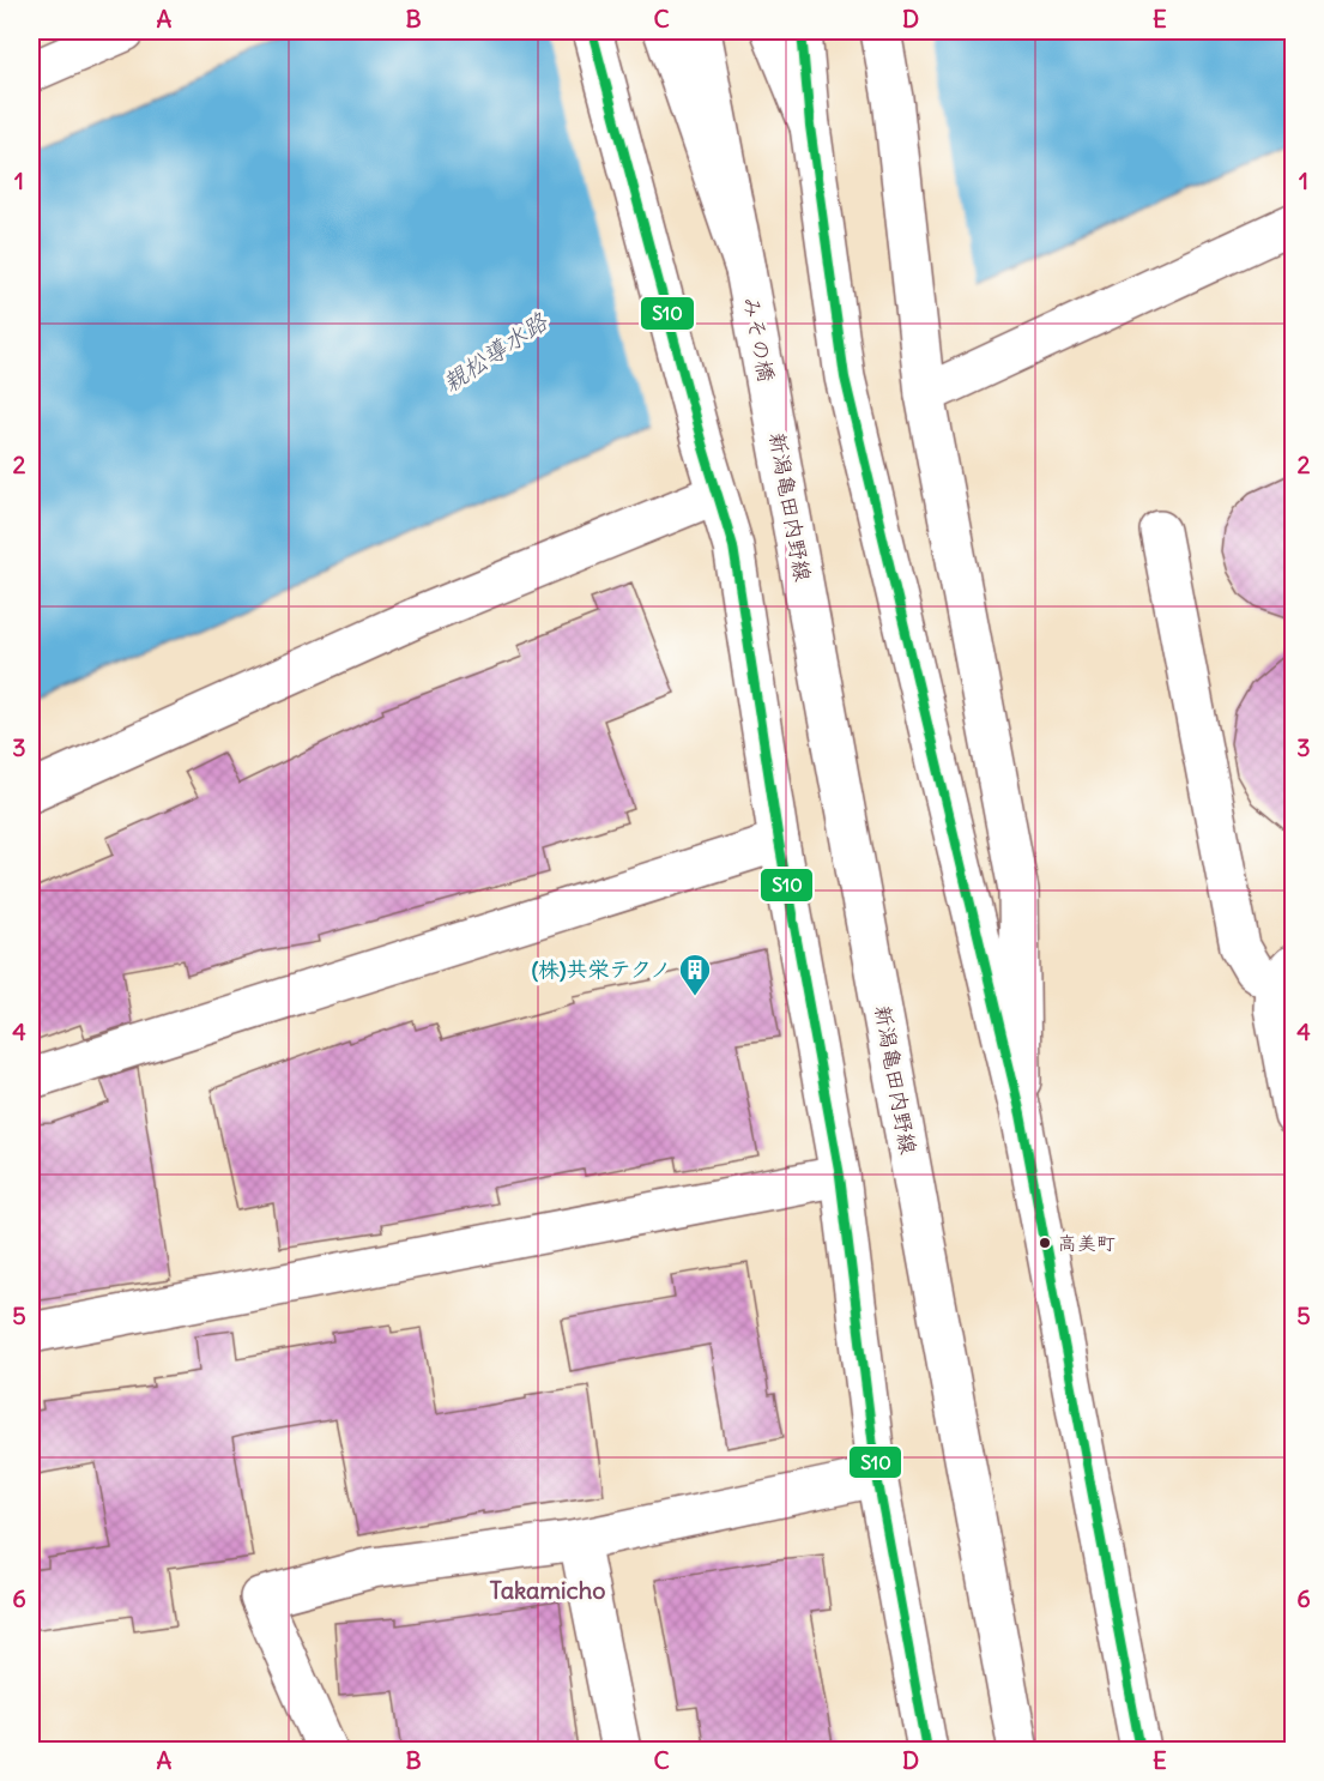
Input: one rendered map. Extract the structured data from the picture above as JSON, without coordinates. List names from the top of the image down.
{
  "streets": {
    "main road": ["みその橋", "新潟亀田内野線"]
  },
  "crossings": [
    ["みその橋", "新潟亀田内野線"]
  ],
  "districts": ["Takamicho"],
  "water": ["親松導水路"],
  "places": {
    "building": ["(株)共栄テクノ"],
    "other": ["高美町"]
  },
  "lines": ["transit line S10"],
  "grid": {
    "columns": [
      "A",
      "B",
      "C",
      "D",
      "E"
    ],
    "rows": [
      "1",
      "2",
      "3",
      "4",
      "5",
      "6"
    ]
  }
}
